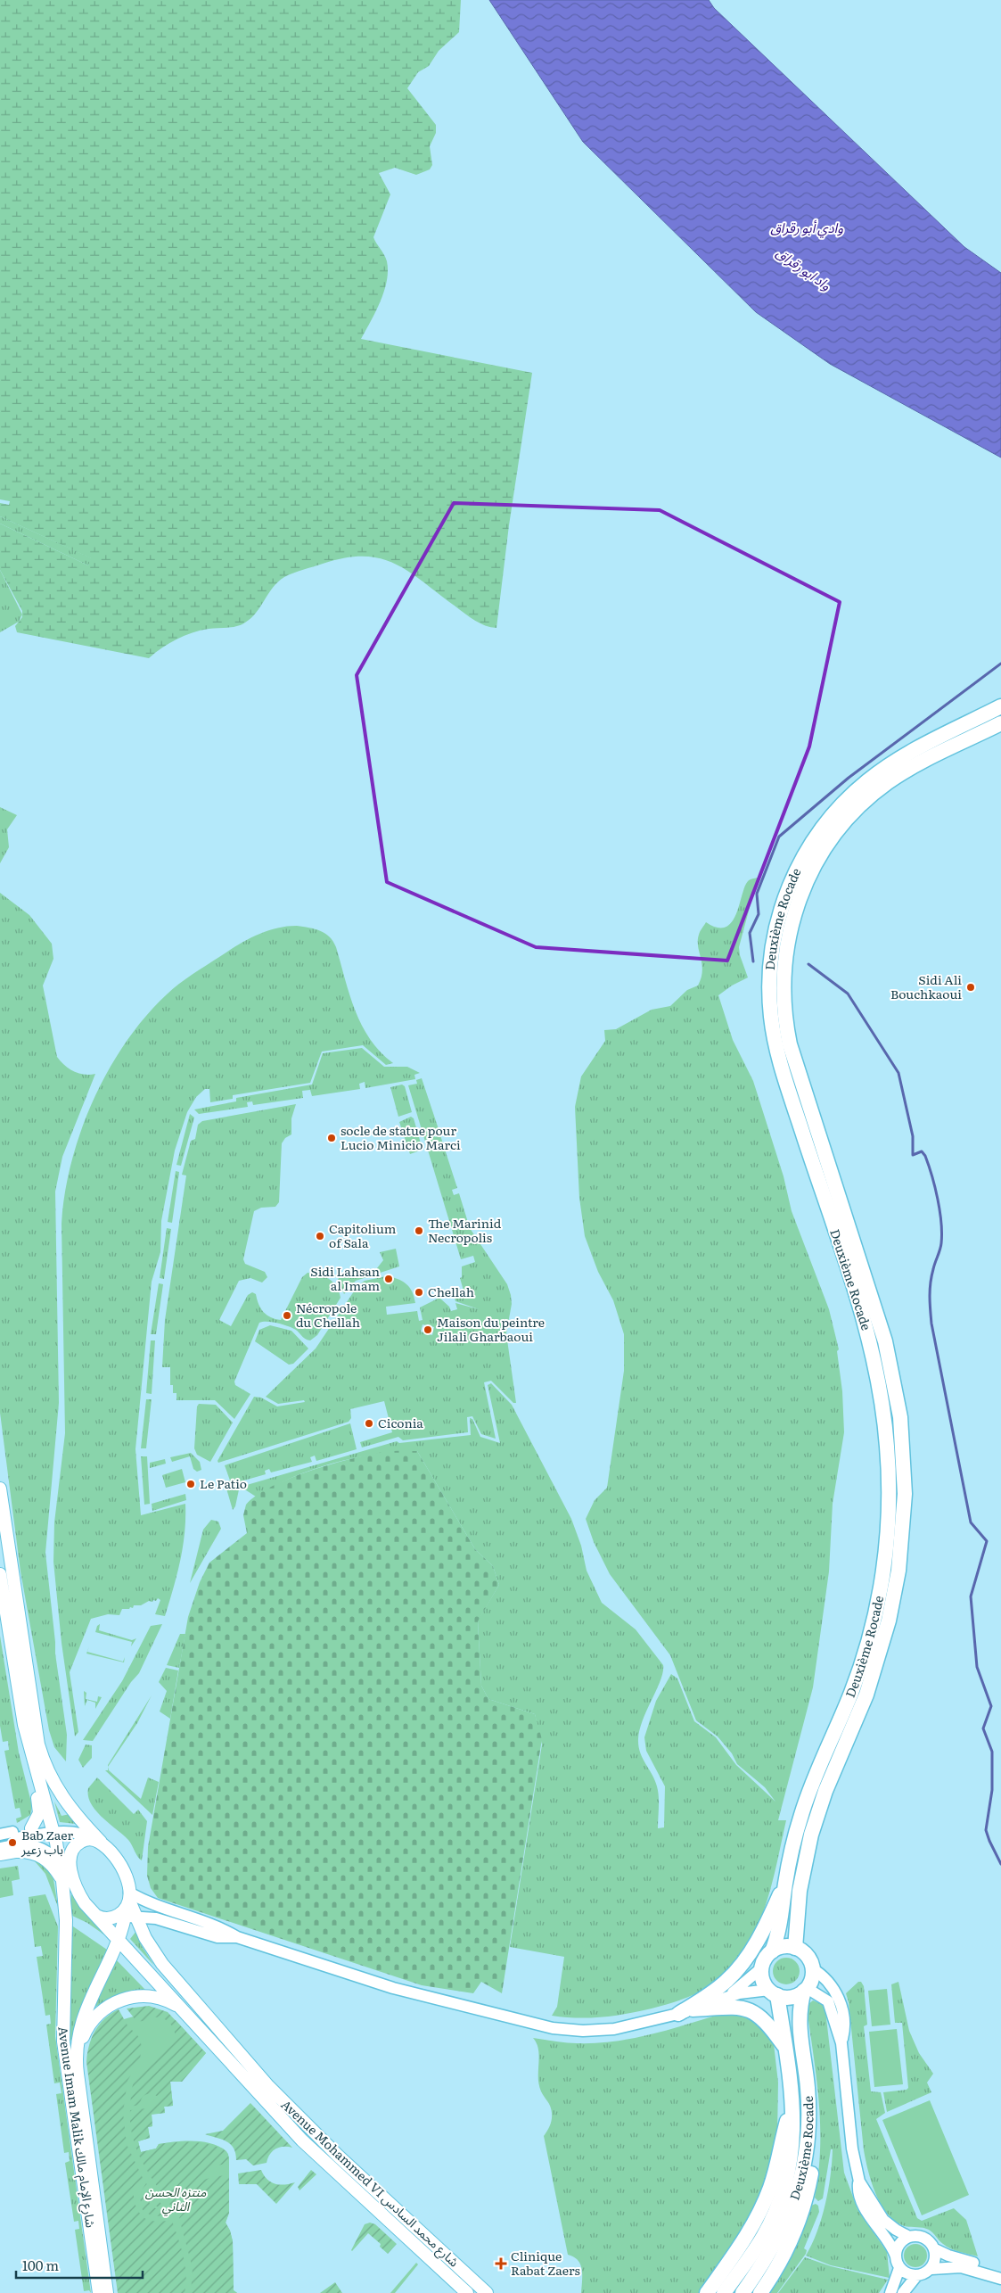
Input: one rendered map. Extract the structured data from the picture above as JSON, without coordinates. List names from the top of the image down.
{
  "streets": {
    "highway": ["Deuxième Rocade"],
    "main road": ["Avenue Imam Malik شارع الإمام مالك", "Avenue Mohammed VI شارع محمد السادس"]
  },
  "crossings": [
    ["Avenue Imam Malik شارع الإمام مالك", "Avenue Mohammed VI شارع محمد السادس"]
  ],
  "water": ["وادي أبو رقراق", "واد ابو رقراق"],
  "parks": ["منتزه الحسن الثاني"],
  "places": {
    "other": [
      "Sidi Ali Bouchkaoui",
      "socle de statue pour Lucio Minicio Marci",
      "The Marinid Necropolis",
      "Capitolium of Sala",
      "Sidi Lahsan al Imam",
      "Chellah",
      "Nécropole du Chellah",
      "Maison du peintre Jilali Gharbaoui",
      "Ciconia",
      "Le Patio",
      "Bab Zaer باب زعير"
    ],
    "health": ["Clinique Rabat Zaers"]
  },
  "scale_bar": "100 m"
}
